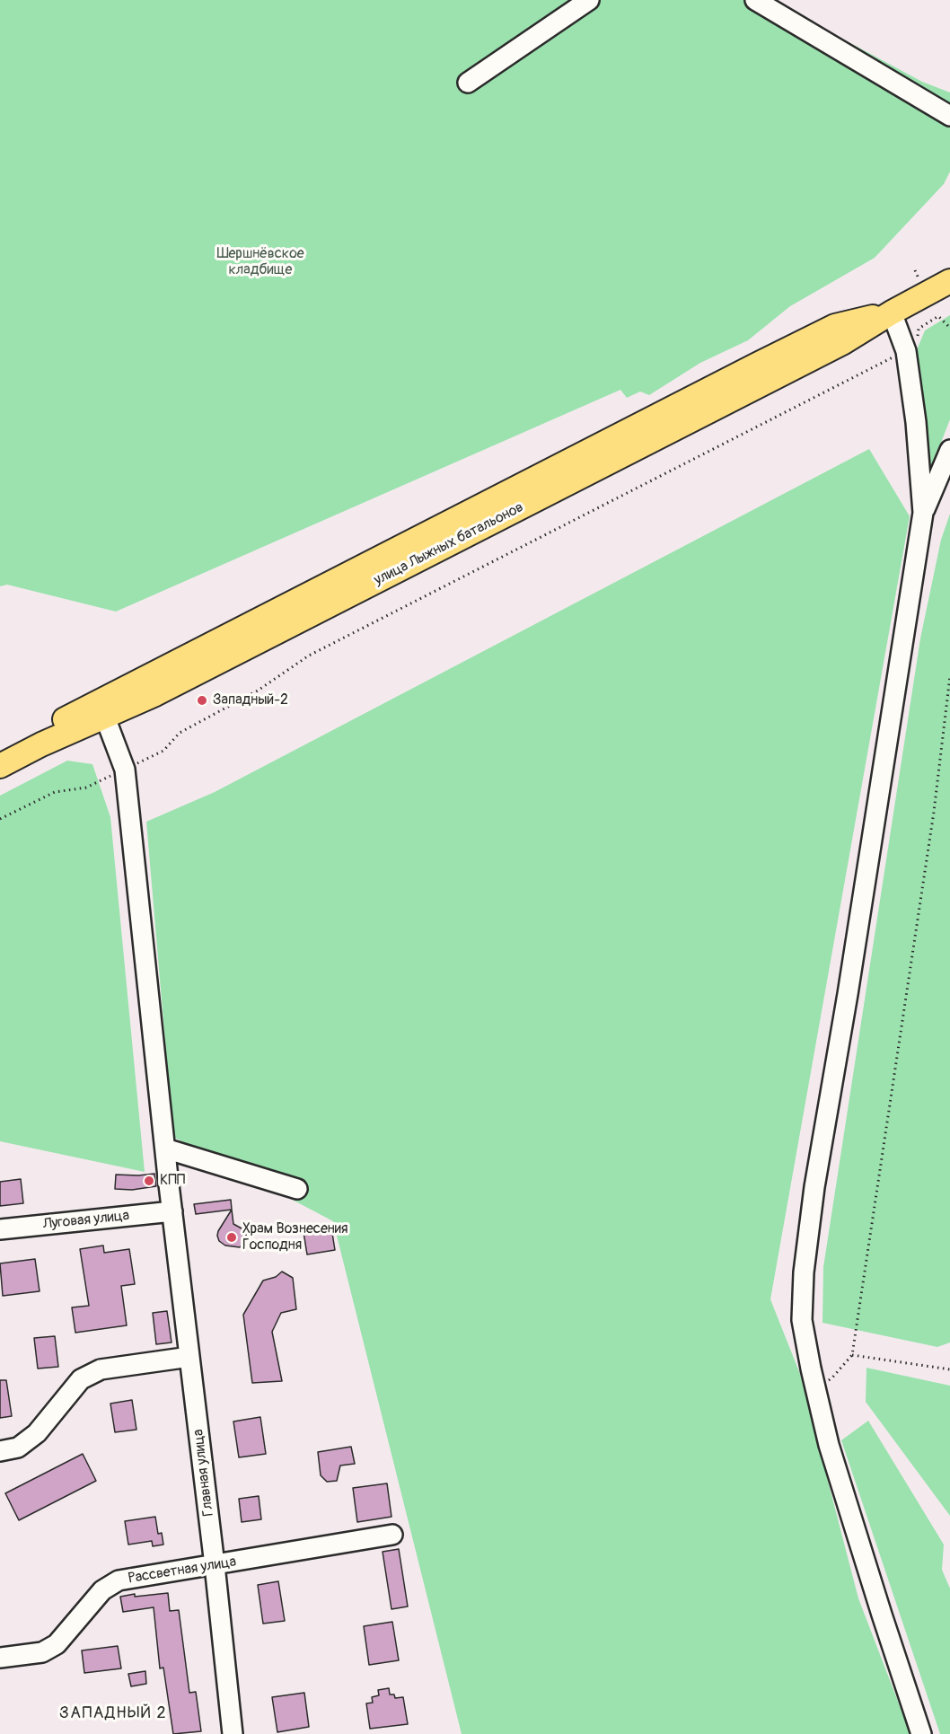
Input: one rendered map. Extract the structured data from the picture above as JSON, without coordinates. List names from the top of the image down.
{
  "streets": {
    "main road": ["улица Лыжных батальонов"],
    "street": ["Луговая улица", "Главная улица", "Рассветная улица"]
  },
  "crossings": [
    ["улица Лыжных батальонов", "Главная улица"],
    ["Луговая улица", "Главная улица"],
    ["Главная улица", "Рассветная улица"]
  ],
  "districts": ["ЗАПАДНЫЙ 2"],
  "parks": ["Шершнёвское кладбище"],
  "places": ["Западный-2", "КПП", "Храм Вознесения Господня"]
}
